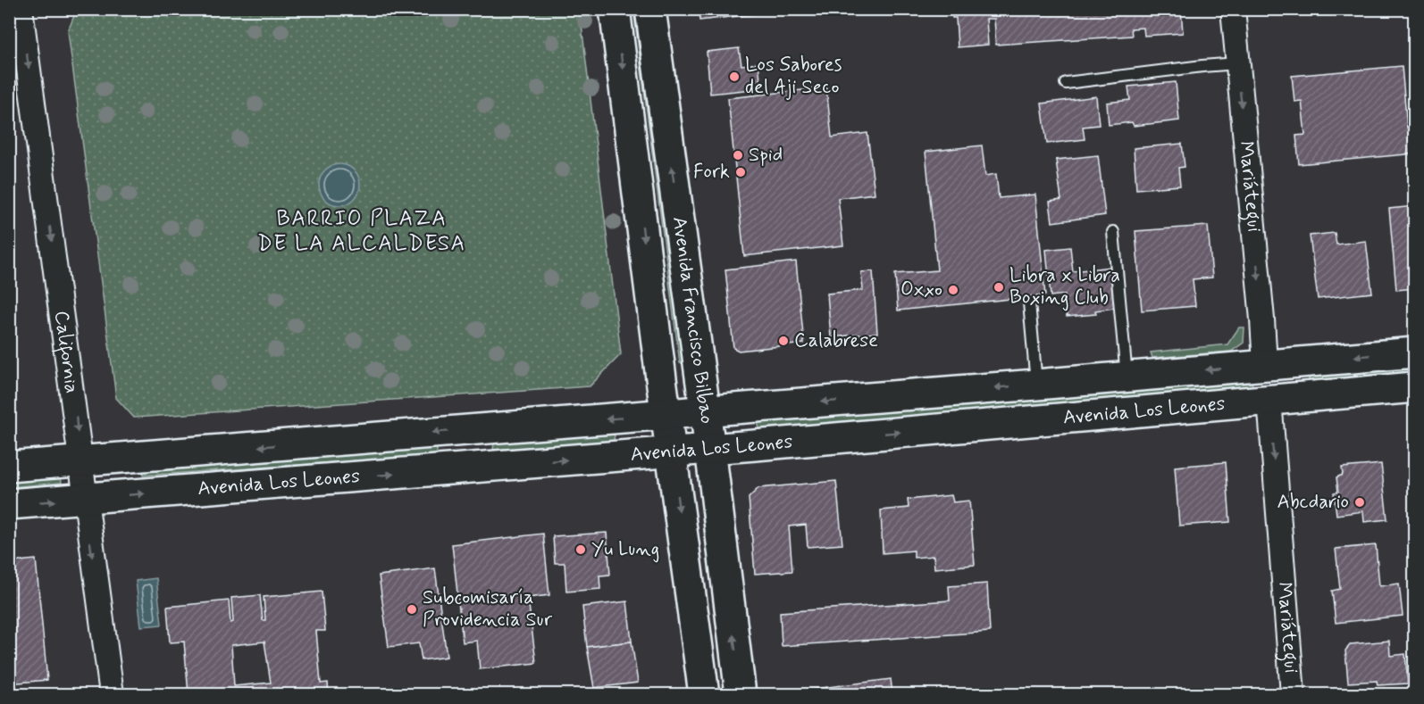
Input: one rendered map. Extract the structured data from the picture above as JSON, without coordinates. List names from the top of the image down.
{
  "streets": {
    "main road": ["Avenida Francisco Bilbao", "Avenida Los Leones"],
    "street": ["Mariátegui", "California"]
  },
  "crossings": [
    ["Mariátegui", "Avenida Los Leones"],
    ["Avenida Francisco Bilbao", "Avenida Los Leones"],
    ["California", "Avenida Los Leones"]
  ],
  "one_way": ["Mariátegui", "California"],
  "districts": ["BARRIO PLAZA DE LA ALCALDESA"],
  "places": [
    "Los Sabores del Aji Seco",
    "Spid",
    "Fork",
    "Libra x Libra Boxing Club",
    "Oxxo",
    "Calabrese",
    "Abcdario",
    "Yu Lung",
    "Subcomisaría Providencia Sur"
  ]
}
